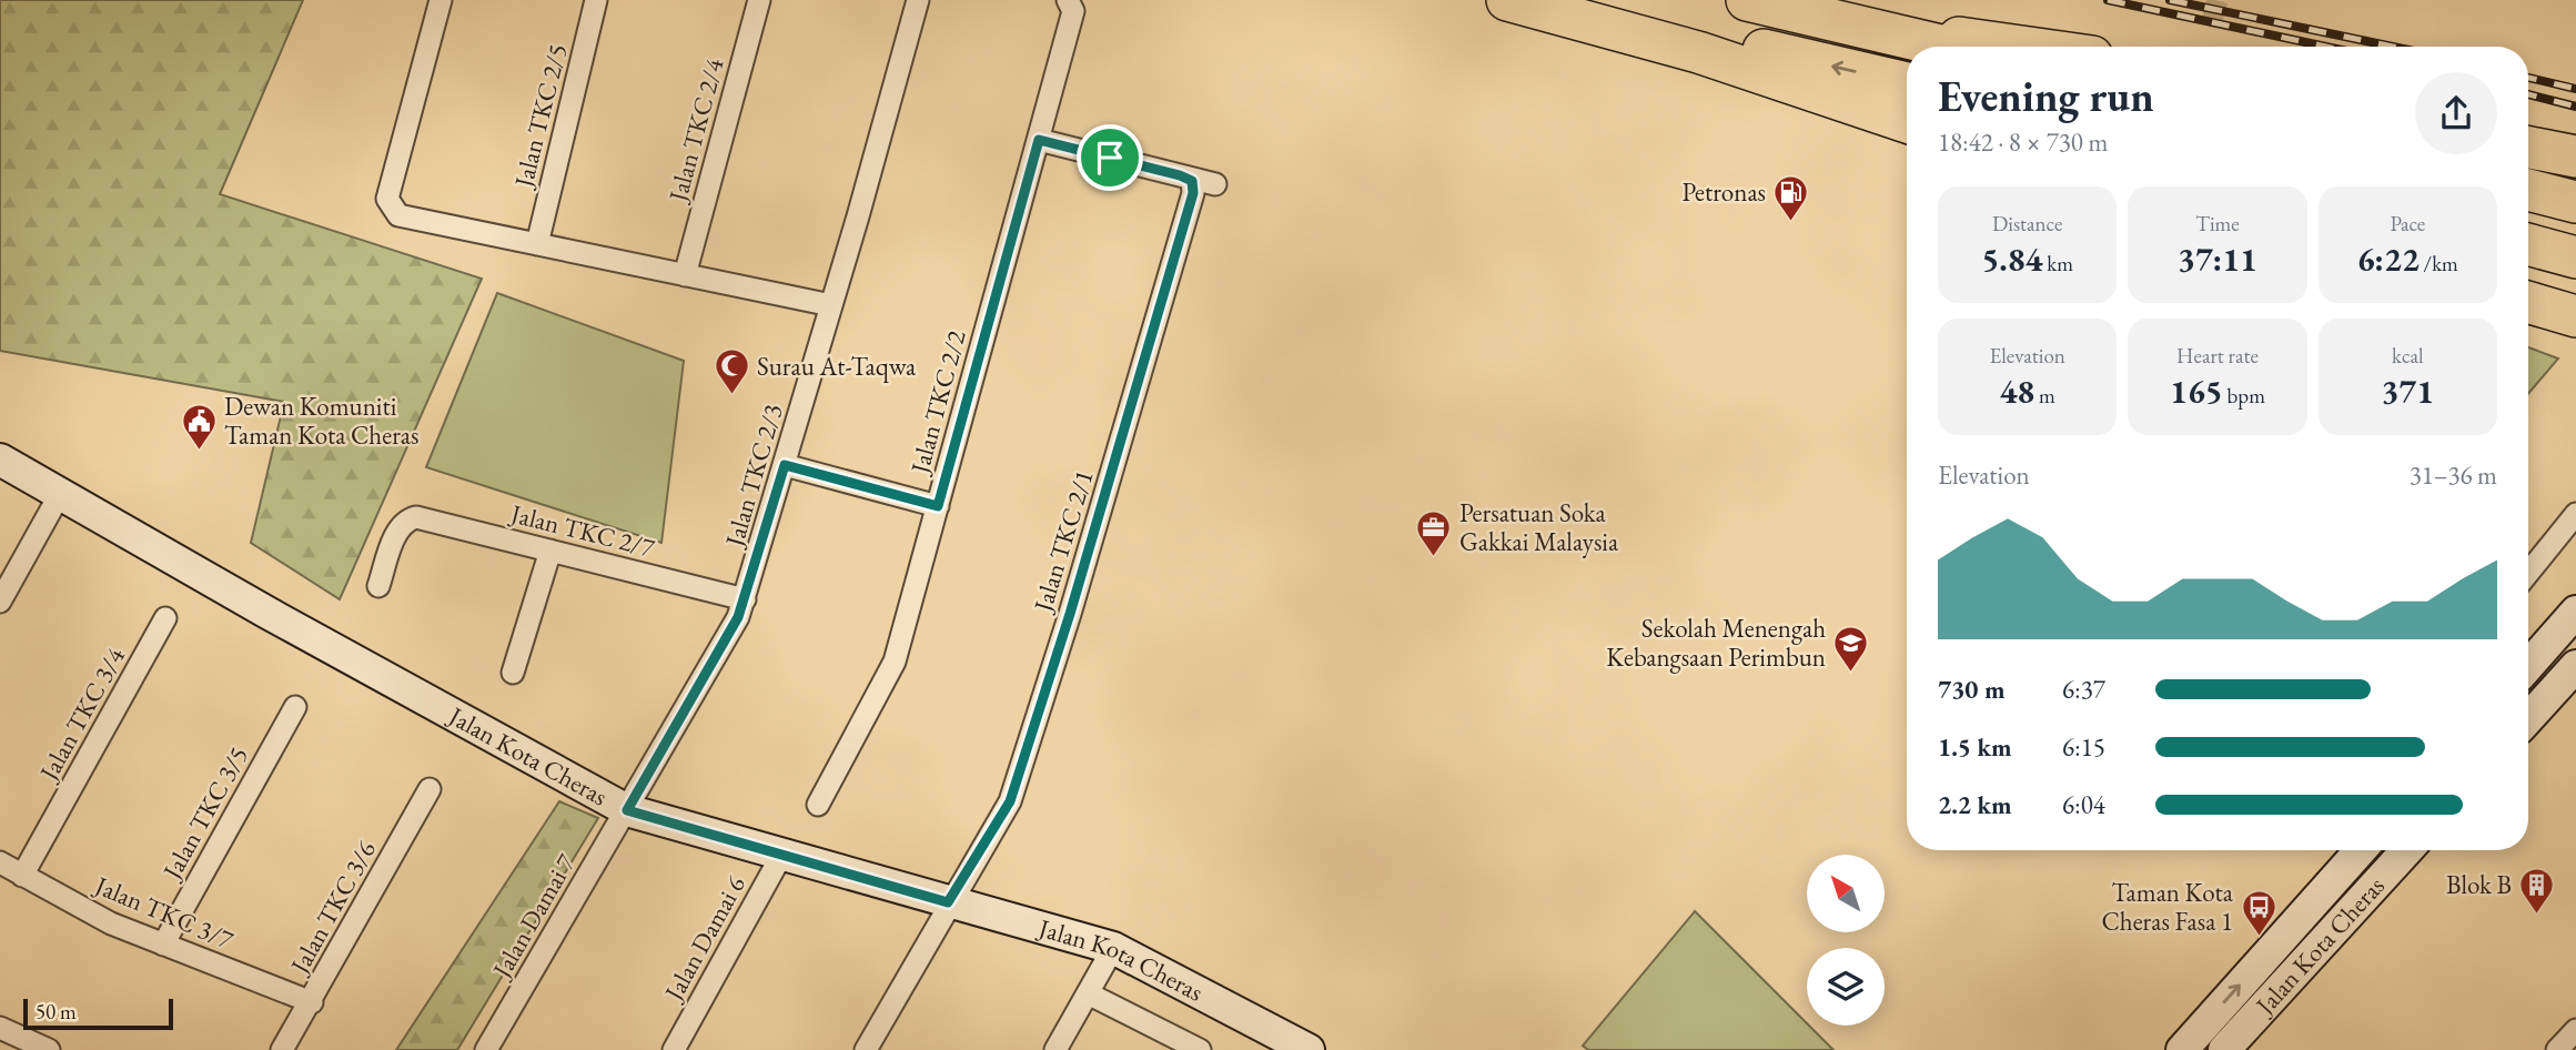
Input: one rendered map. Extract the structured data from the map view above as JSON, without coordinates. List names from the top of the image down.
{
  "streets": {
    "street": [
      "Jalan TKC 2/5",
      "Jalan TKC 2/4",
      "Jalan TKC 2/2",
      "Jalan TKC 2/3",
      "Jalan TKC 2/7",
      "Jalan TKC 2/1",
      "Jalan TKC 3/4",
      "Jalan Kota Cheras",
      "Jalan TKC 3/5",
      "Jalan TKC 3/6",
      "Jalan TKC 3/7",
      "Jalan Damai 7",
      "Jalan Damai 6"
    ]
  },
  "crossings": [
    ["Jalan TKC 2/3", "Jalan TKC 2/7"],
    ["Jalan TKC 2/3", "Jalan Kota Cheras"],
    ["Jalan TKC 2/3", "Jalan Damai 7"],
    ["Jalan TKC 2/1", "Jalan Kota Cheras"],
    ["Jalan TKC 3/4", "Jalan TKC 3/7"],
    ["Jalan Kota Cheras", "Jalan Damai 7"],
    ["Jalan Kota Cheras", "Jalan Damai 6"],
    ["Jalan TKC 3/5", "Jalan TKC 3/7"],
    ["Jalan TKC 3/6", "Jalan TKC 3/7"]
  ],
  "places": {
    "fuel station": ["Petronas"],
    "mosque": ["Surau At-Taqwa"],
    "public building": ["Dewan Komuniti Taman Kota Cheras"],
    "office": ["Persatuan Soka Gakkai Malaysia"],
    "school or university": ["Sekolah Menengah Kebangsaan Perimbun"],
    "building": ["Blok B"],
    "bus stop": ["Taman Kota Cheras Fasa 1"]
  },
  "scale_bar": "50 m",
  "north": "top left",
  "page": {
    "heading": ["Evening run", "18:42 · 8 × 730 m"],
    "stats": [
      ["Distance", "5.84 km"],
      ["Time", "37:11"],
      ["Pace", "6:22 /km"],
      ["Elevation", "48 m"],
      ["Heart rate", "165 bpm"],
      ["kcal", "371"]
    ],
    "chart": ["Elevation", "31–36 m"],
    "list": [
      {
        "name": "730 m",
        "note": "6:37"
      },
      {
        "name": "1.5 km",
        "note": "6:15"
      },
      {
        "name": "2.2 km",
        "note": "6:04"
      }
    ],
    "scale": "50 m"
  }
}
